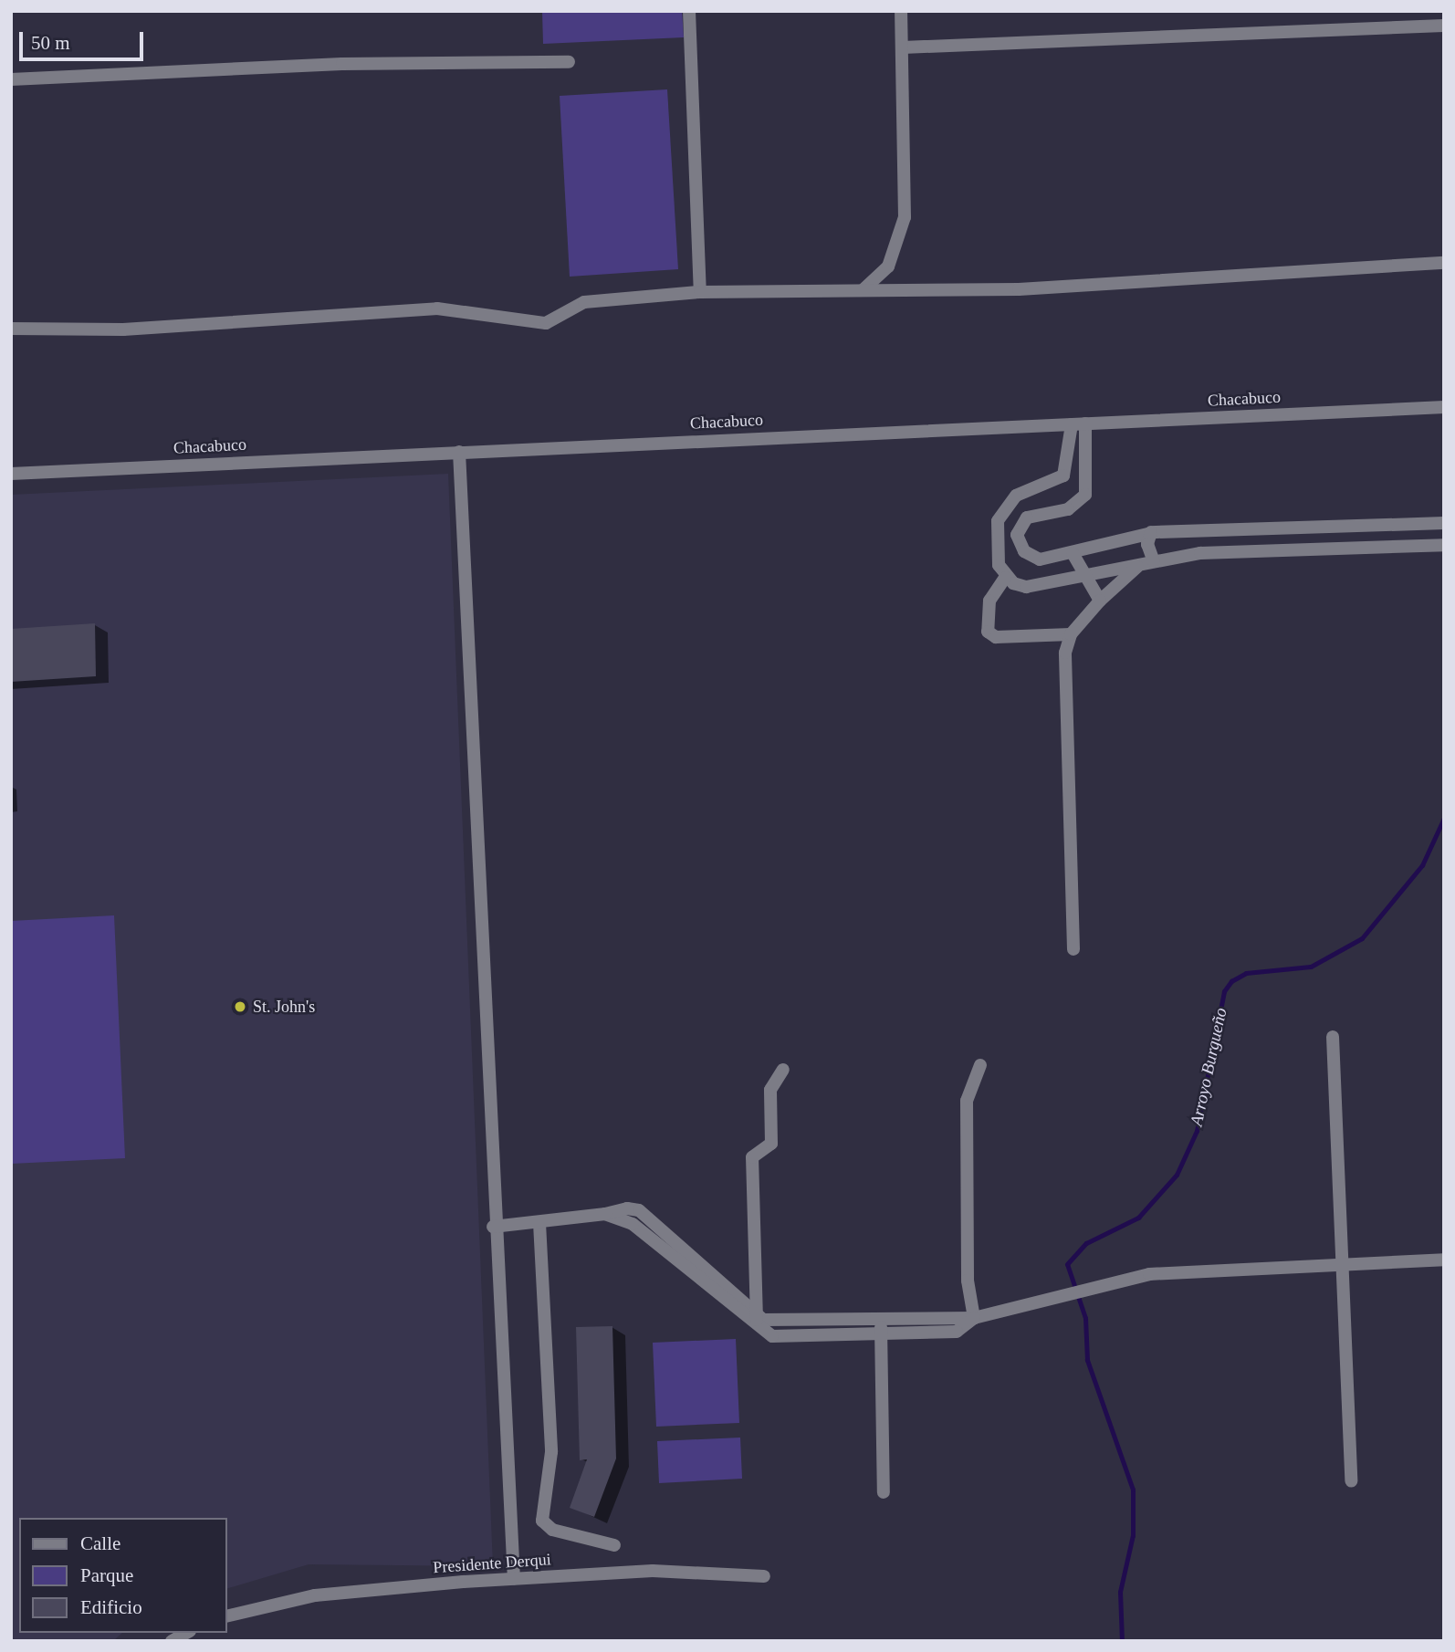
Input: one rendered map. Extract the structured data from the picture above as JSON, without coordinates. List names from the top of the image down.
{
  "streets": {
    "street": ["Chacabuco", "Presidente Derqui"]
  },
  "water": ["Arroyo Burgueño"],
  "places": ["St. John's"],
  "legend": ["Calle", "Parque", "Edificio"],
  "scale_bar": "50 m"
}
